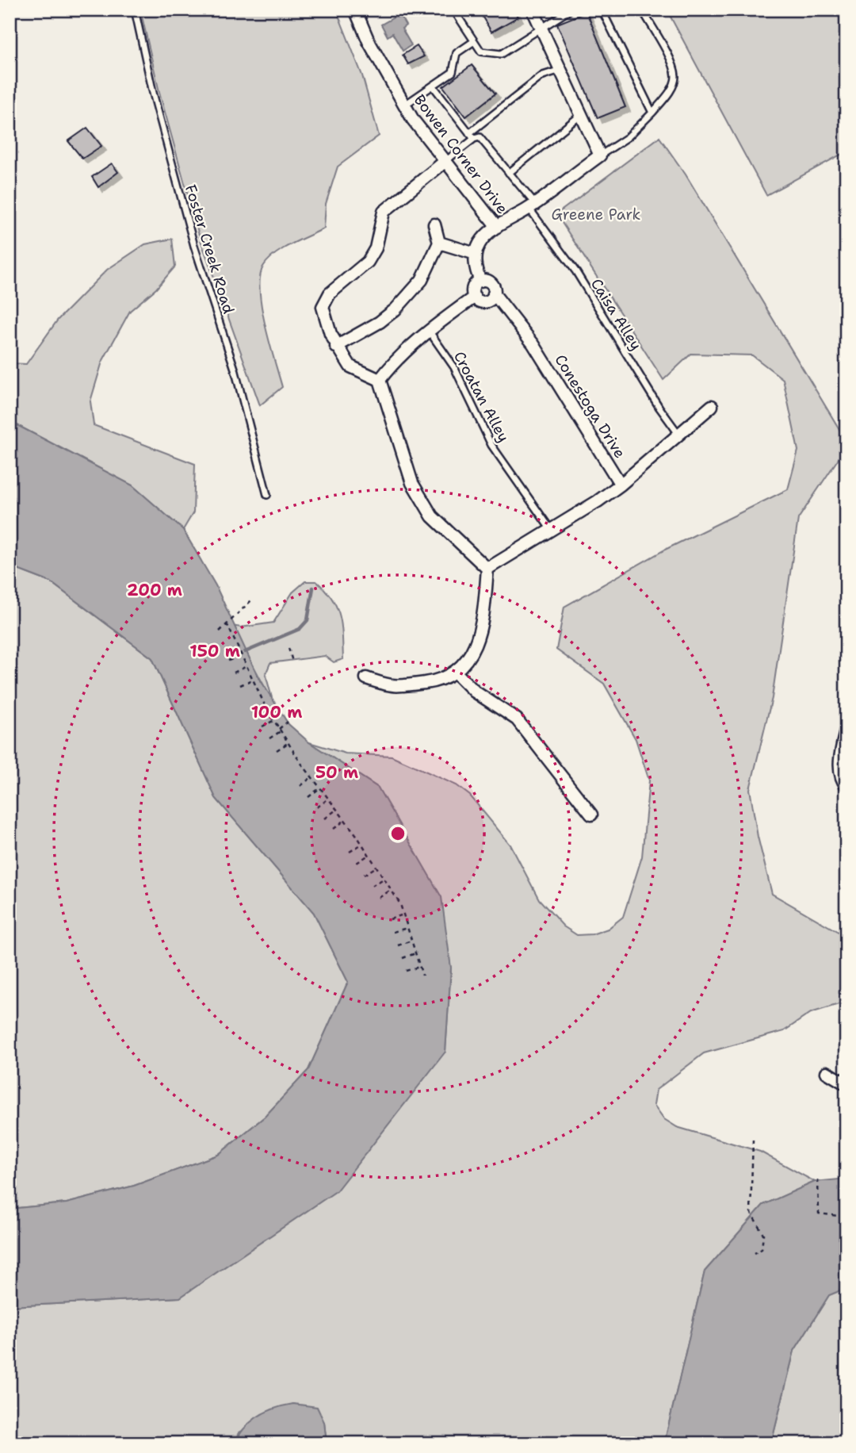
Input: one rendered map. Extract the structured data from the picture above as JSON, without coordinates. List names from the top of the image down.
{
  "streets": {
    "street": ["Bowen Corner Drive", "Conestoga Drive"],
    "lane": ["Foster Creek Road", "Caisa Alley", "Croatan Alley"]
  },
  "crossings": [
    ["Caisa Alley", "Conestoga Drive"],
    ["Croatan Alley", "Conestoga Drive"]
  ],
  "parks": ["Greene Park"],
  "rings": [
    "200 m",
    "150 m",
    "100 m",
    "50 m"
  ]
}
